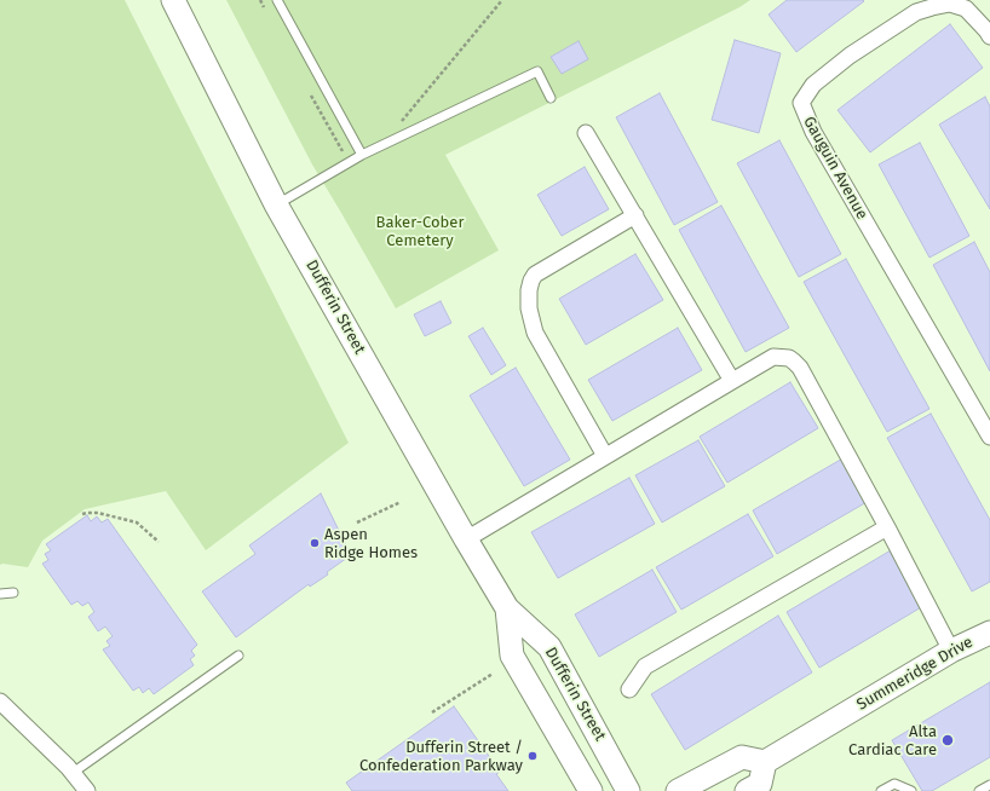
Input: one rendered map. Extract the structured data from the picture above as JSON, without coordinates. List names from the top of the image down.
{
  "streets": {
    "main road": ["Dufferin Street", "Summeridge Drive"],
    "street": ["Gauguin Avenue"]
  },
  "parks": ["Baker-Cober Cemetery"],
  "places": ["Aspen Ridge Homes", "Alta Cardiac Care", "Dufferin Street / Confederation Parkway"]
}
